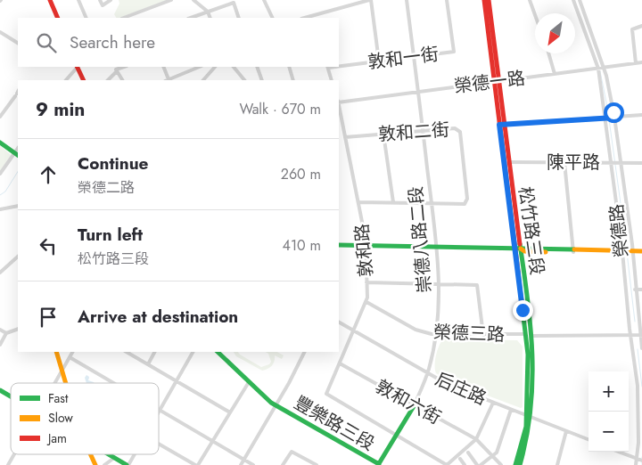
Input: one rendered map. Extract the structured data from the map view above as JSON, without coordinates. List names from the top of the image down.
{
  "streets": {
    "street": [
      "敦和一街",
      "榮德一路",
      "敦和二街",
      "陳平路",
      "松竹路三段",
      "榮德路",
      "崇德八路二段",
      "敦和路",
      "榮德三路",
      "后庄路",
      "敦和六街",
      "豐樂路三段"
    ]
  },
  "crossings": [
    ["敦和一街", "崇德八路二段"],
    ["榮德一路", "松竹路三段"],
    ["榮德一路", "榮德路"],
    ["榮德一路", "崇德八路二段"],
    ["敦和二街", "崇德八路二段"],
    ["敦和二街", "敦和路"],
    ["陳平路", "松竹路三段"],
    ["陳平路", "榮德路"],
    ["松竹路三段", "榮德三路"],
    ["松竹路三段", "后庄路"],
    ["榮德路", "榮德三路"],
    ["崇德八路二段", "敦和路"],
    ["崇德八路二段", "榮德三路"],
    ["崇德八路二段", "后庄路"],
    ["崇德八路二段", "敦和六街"],
    ["崇德八路二段", "豐樂路三段"],
    ["敦和路", "榮德三路"],
    ["敦和路", "后庄路"],
    ["敦和路", "敦和六街"]
  ],
  "legend": ["Fast", "Slow", "Jam"],
  "north": "bottom left",
  "page": {
    "search": "Search here",
    "heading": ["9 min", "Walk · 670 m"],
    "list": [
      ["Continue", "榮德二路", "260 m"],
      ["Turn left", "松竹路三段", "410 m"],
      "Arrive at destination"
    ],
    "map_buttons": ["+", "−"]
  }
}
